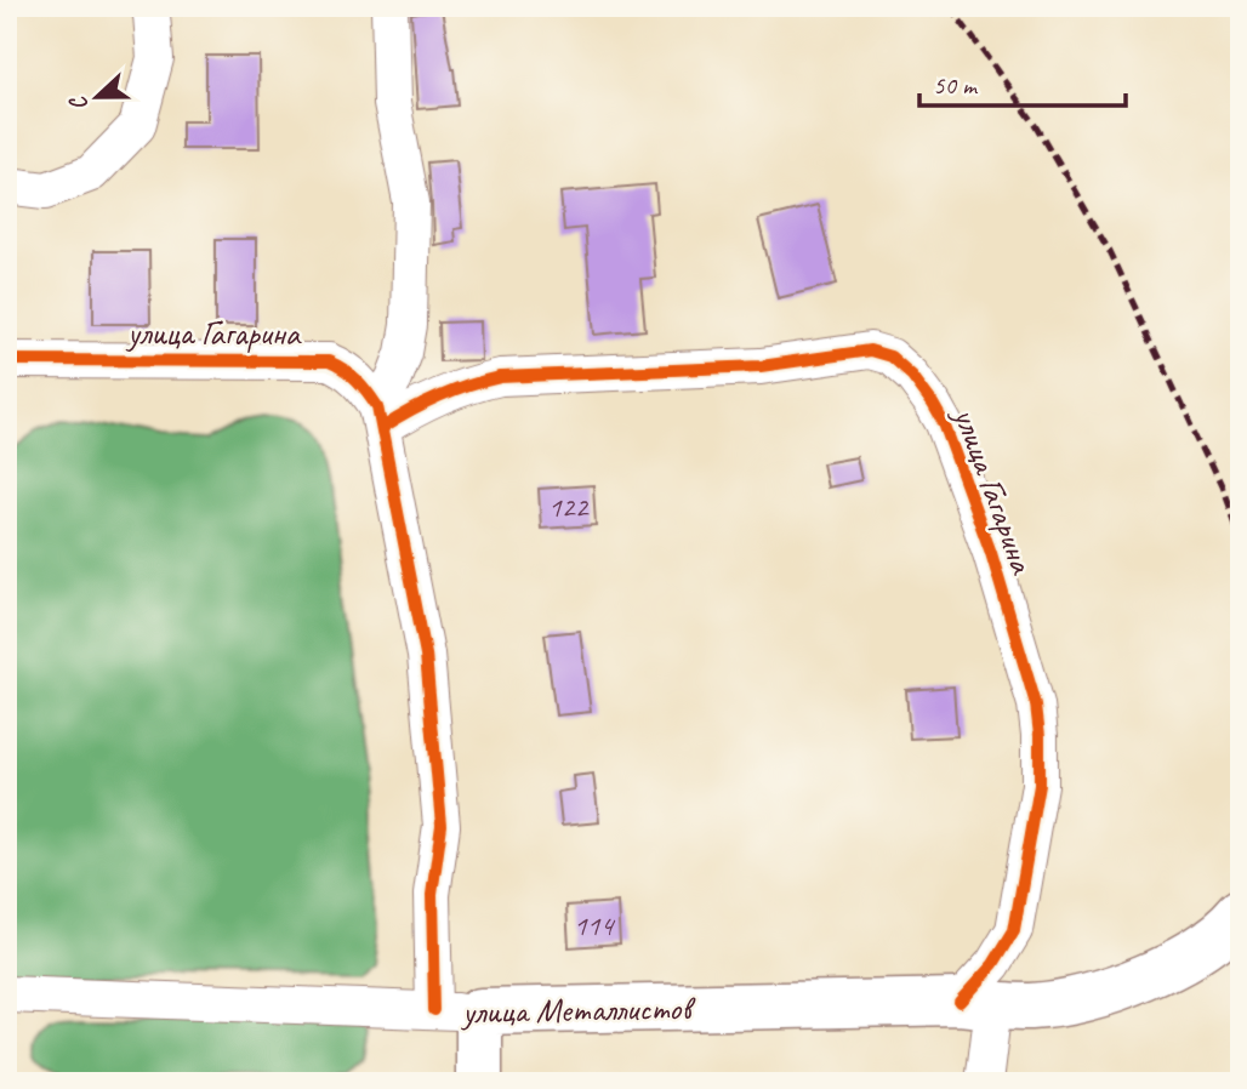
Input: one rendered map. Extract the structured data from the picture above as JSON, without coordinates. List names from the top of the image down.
{
  "streets": {
    "main road": ["улица Гагарина", "улица Металлистов"]
  },
  "crossings": [
    ["улица Гагарина", "улица Металлистов"]
  ],
  "house_numbers": ["122", "114"],
  "scale_bar": "50 m",
  "north": "left"
}
